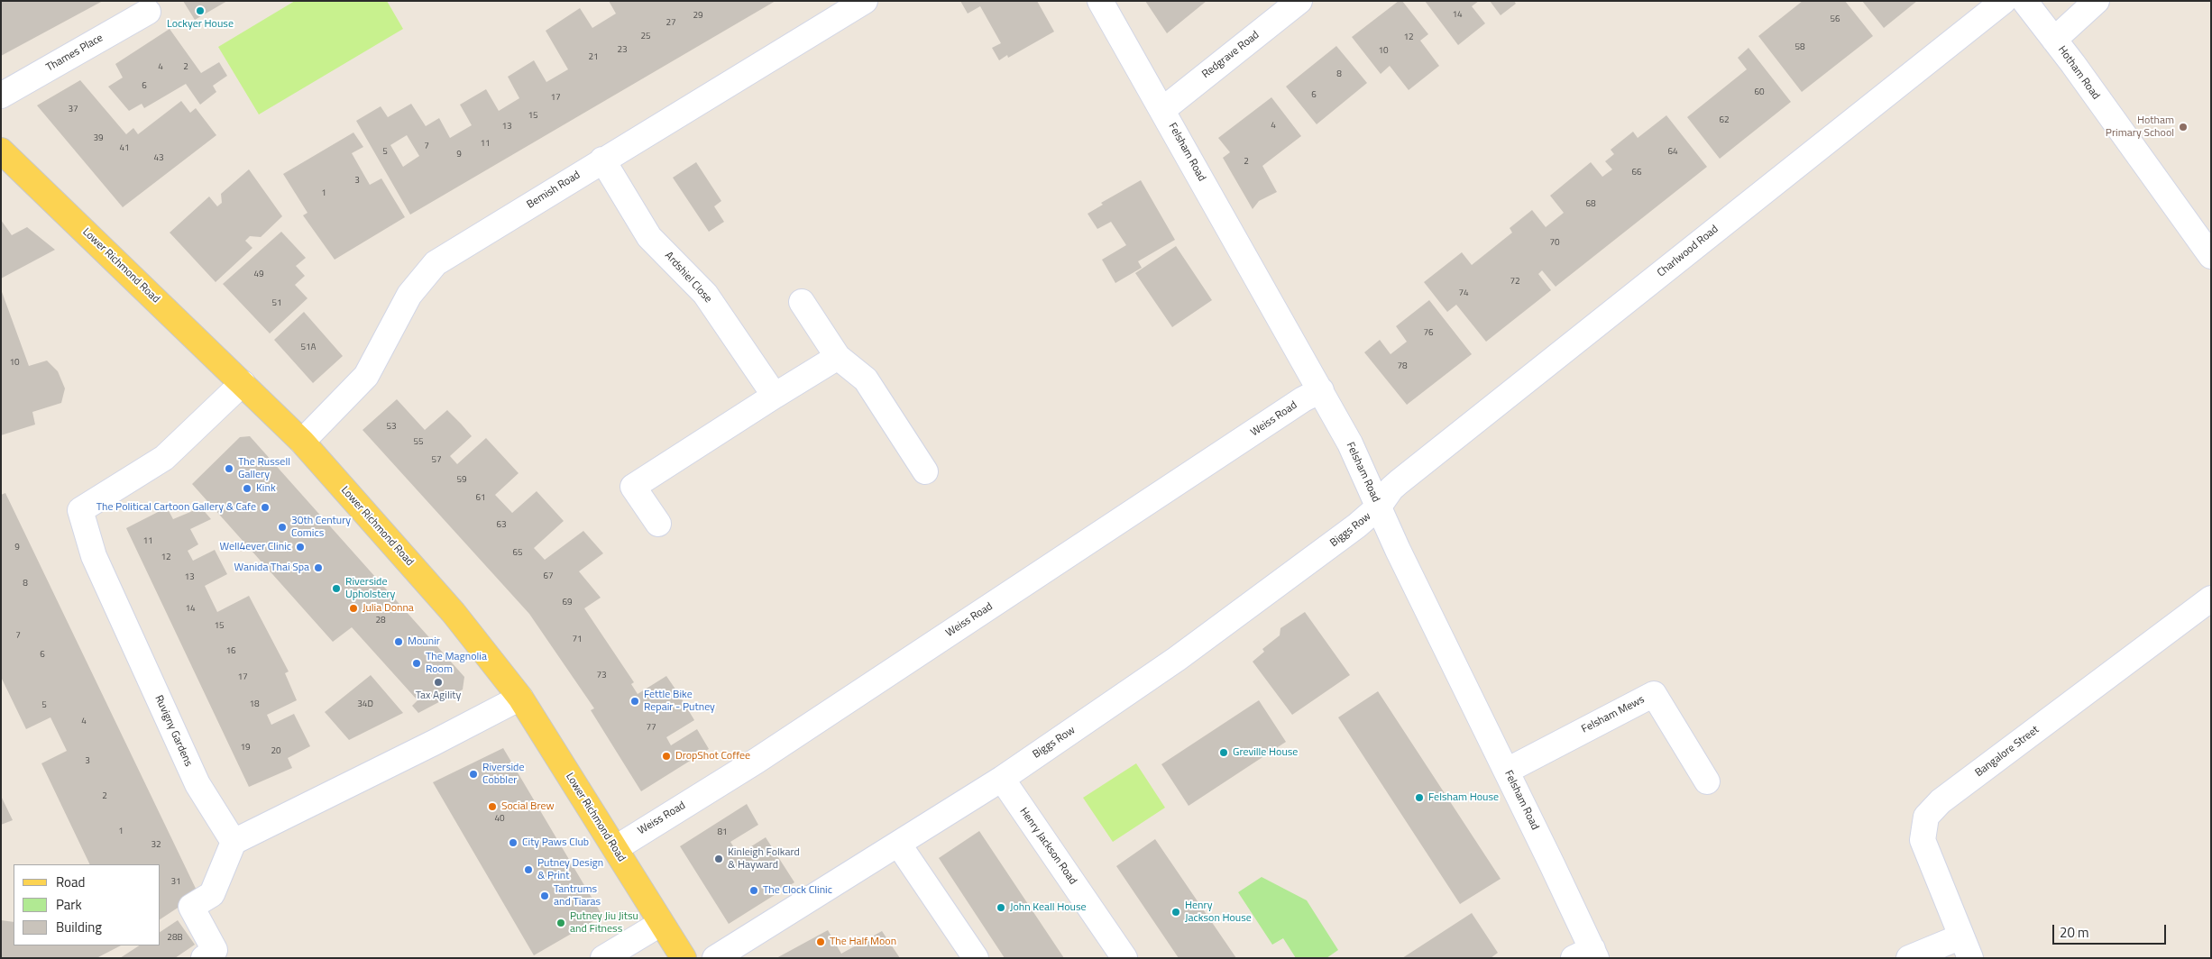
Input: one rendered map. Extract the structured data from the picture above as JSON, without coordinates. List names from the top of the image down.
{
  "streets": {
    "main road": ["Lower Richmond Road"],
    "street": [
      "Thames Place",
      "Redgrave Road",
      "Hotham Road",
      "Felsham Road",
      "Bemish Road",
      "Charlwood Road",
      "Ardshiel Close",
      "Weiss Road",
      "Biggs Row",
      "Felsham Mews",
      "Ruvigny Gardens",
      "Bangalore Street",
      "Henry Jackson Road"
    ]
  },
  "crossings": [
    ["Redgrave Road", "Felsham Road"],
    ["Felsham Road", "Charlwood Road"],
    ["Felsham Road", "Weiss Road"],
    ["Felsham Road", "Biggs Row"],
    ["Felsham Road", "Felsham Mews"],
    ["Bemish Road", "Lower Richmond Road"],
    ["Bemish Road", "Ardshiel Close"],
    ["Charlwood Road", "Biggs Row"],
    ["Lower Richmond Road", "Weiss Road"],
    ["Lower Richmond Road", "Ruvigny Gardens"],
    ["Biggs Row", "Henry Jackson Road"]
  ],
  "places": [
    "Lockyer House",
    "Hotham Primary School",
    "The Russell Gallery",
    "Kink",
    "The Political Cartoon Gallery & Cafe",
    "30th Century Comics",
    "Well4ever Clinic",
    "Wanida Thai Spa",
    "Riverside Upholstery",
    "Julia Donna",
    "Mounir",
    "The Magnolia Room",
    "Tax Agility",
    "Fettle Bike Repair - Putney",
    "Greville House",
    "DropShot Coffee",
    "Riverside Cobbler",
    "Felsham House",
    "Social Brew",
    "City Paws Club",
    "Kinleigh Folkard & Hayward",
    "Putney Design & Print",
    "The Clock Clinic",
    "Tantrums and Tiaras",
    "John Keall House",
    "Henry Jackson House",
    "Putney Jiu Jitsu and Fitness",
    "The Half Moon"
  ],
  "house_numbers": [
    "14",
    "29",
    "56",
    "27",
    "25",
    "12",
    "58",
    "23",
    "10",
    "21",
    "4",
    "2",
    "8",
    "6",
    "60",
    "6",
    "17",
    "37",
    "15",
    "62",
    "4",
    "13",
    "39",
    "11",
    "7",
    "41",
    "5",
    "64",
    "9",
    "43",
    "2",
    "66",
    "3",
    "1",
    "68",
    "70",
    "49",
    "72",
    "74",
    "51",
    "76",
    "51A",
    "10",
    "78",
    "53",
    "55",
    "57",
    "59",
    "61",
    "63",
    "11",
    "9",
    "65",
    "12",
    "67",
    "13",
    "8",
    "69",
    "14",
    "28",
    "15",
    "7",
    "71",
    "16",
    "6",
    "73",
    "17",
    "18",
    "34D",
    "5",
    "4",
    "77",
    "19",
    "20",
    "3",
    "2",
    "40",
    "1",
    "81",
    "32",
    "31",
    "28B"
  ],
  "legend": ["Road", "Park", "Building"],
  "scale_bar": "20 m"
}
